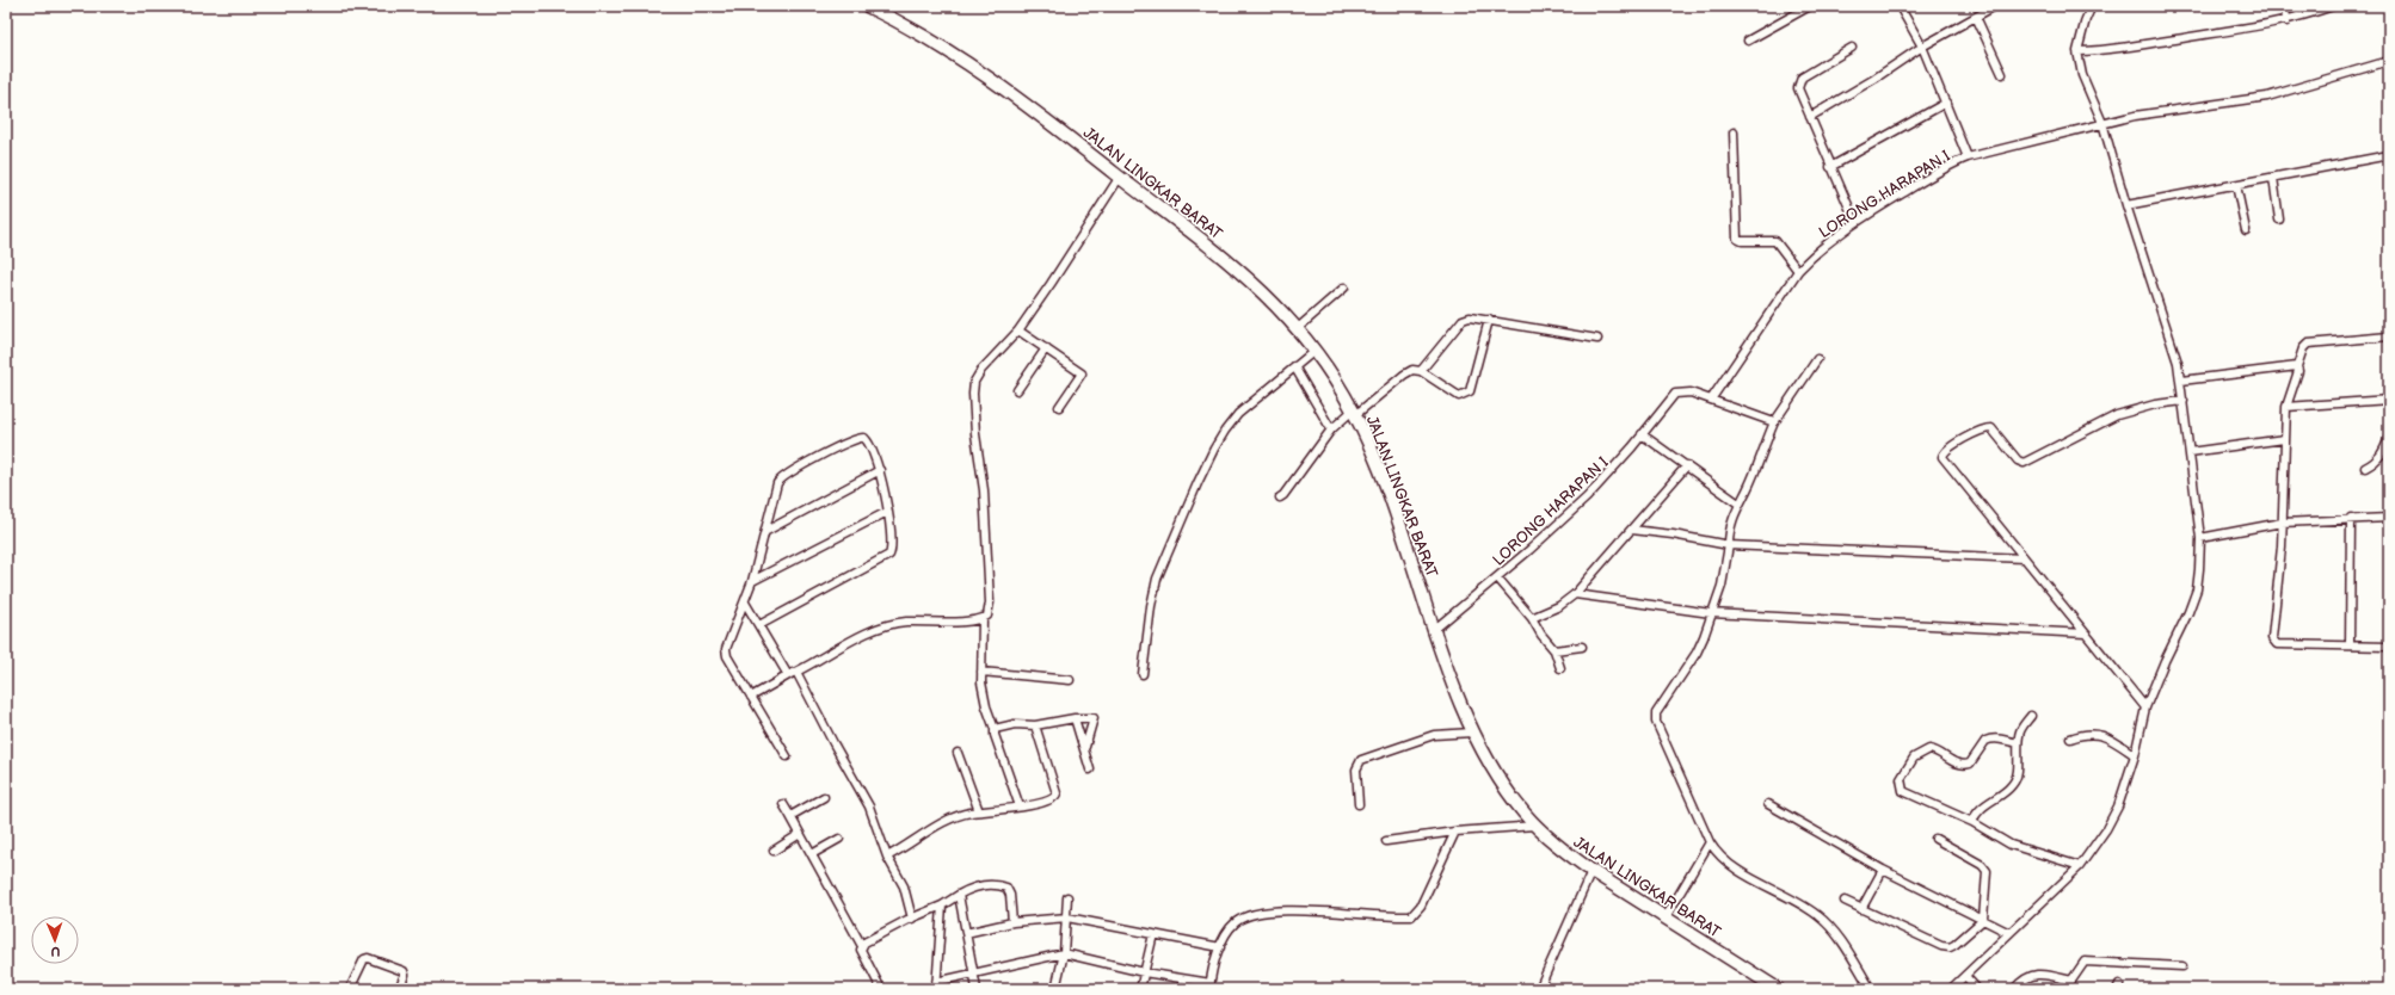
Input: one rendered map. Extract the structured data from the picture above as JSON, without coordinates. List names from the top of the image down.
{
  "streets": {
    "highway": ["JALAN LINGKAR BARAT"],
    "street": ["LORONG HARAPAN I"]
  },
  "crossings": [
    ["JALAN LINGKAR BARAT", "LORONG HARAPAN I"]
  ],
  "north": "bottom"
}
